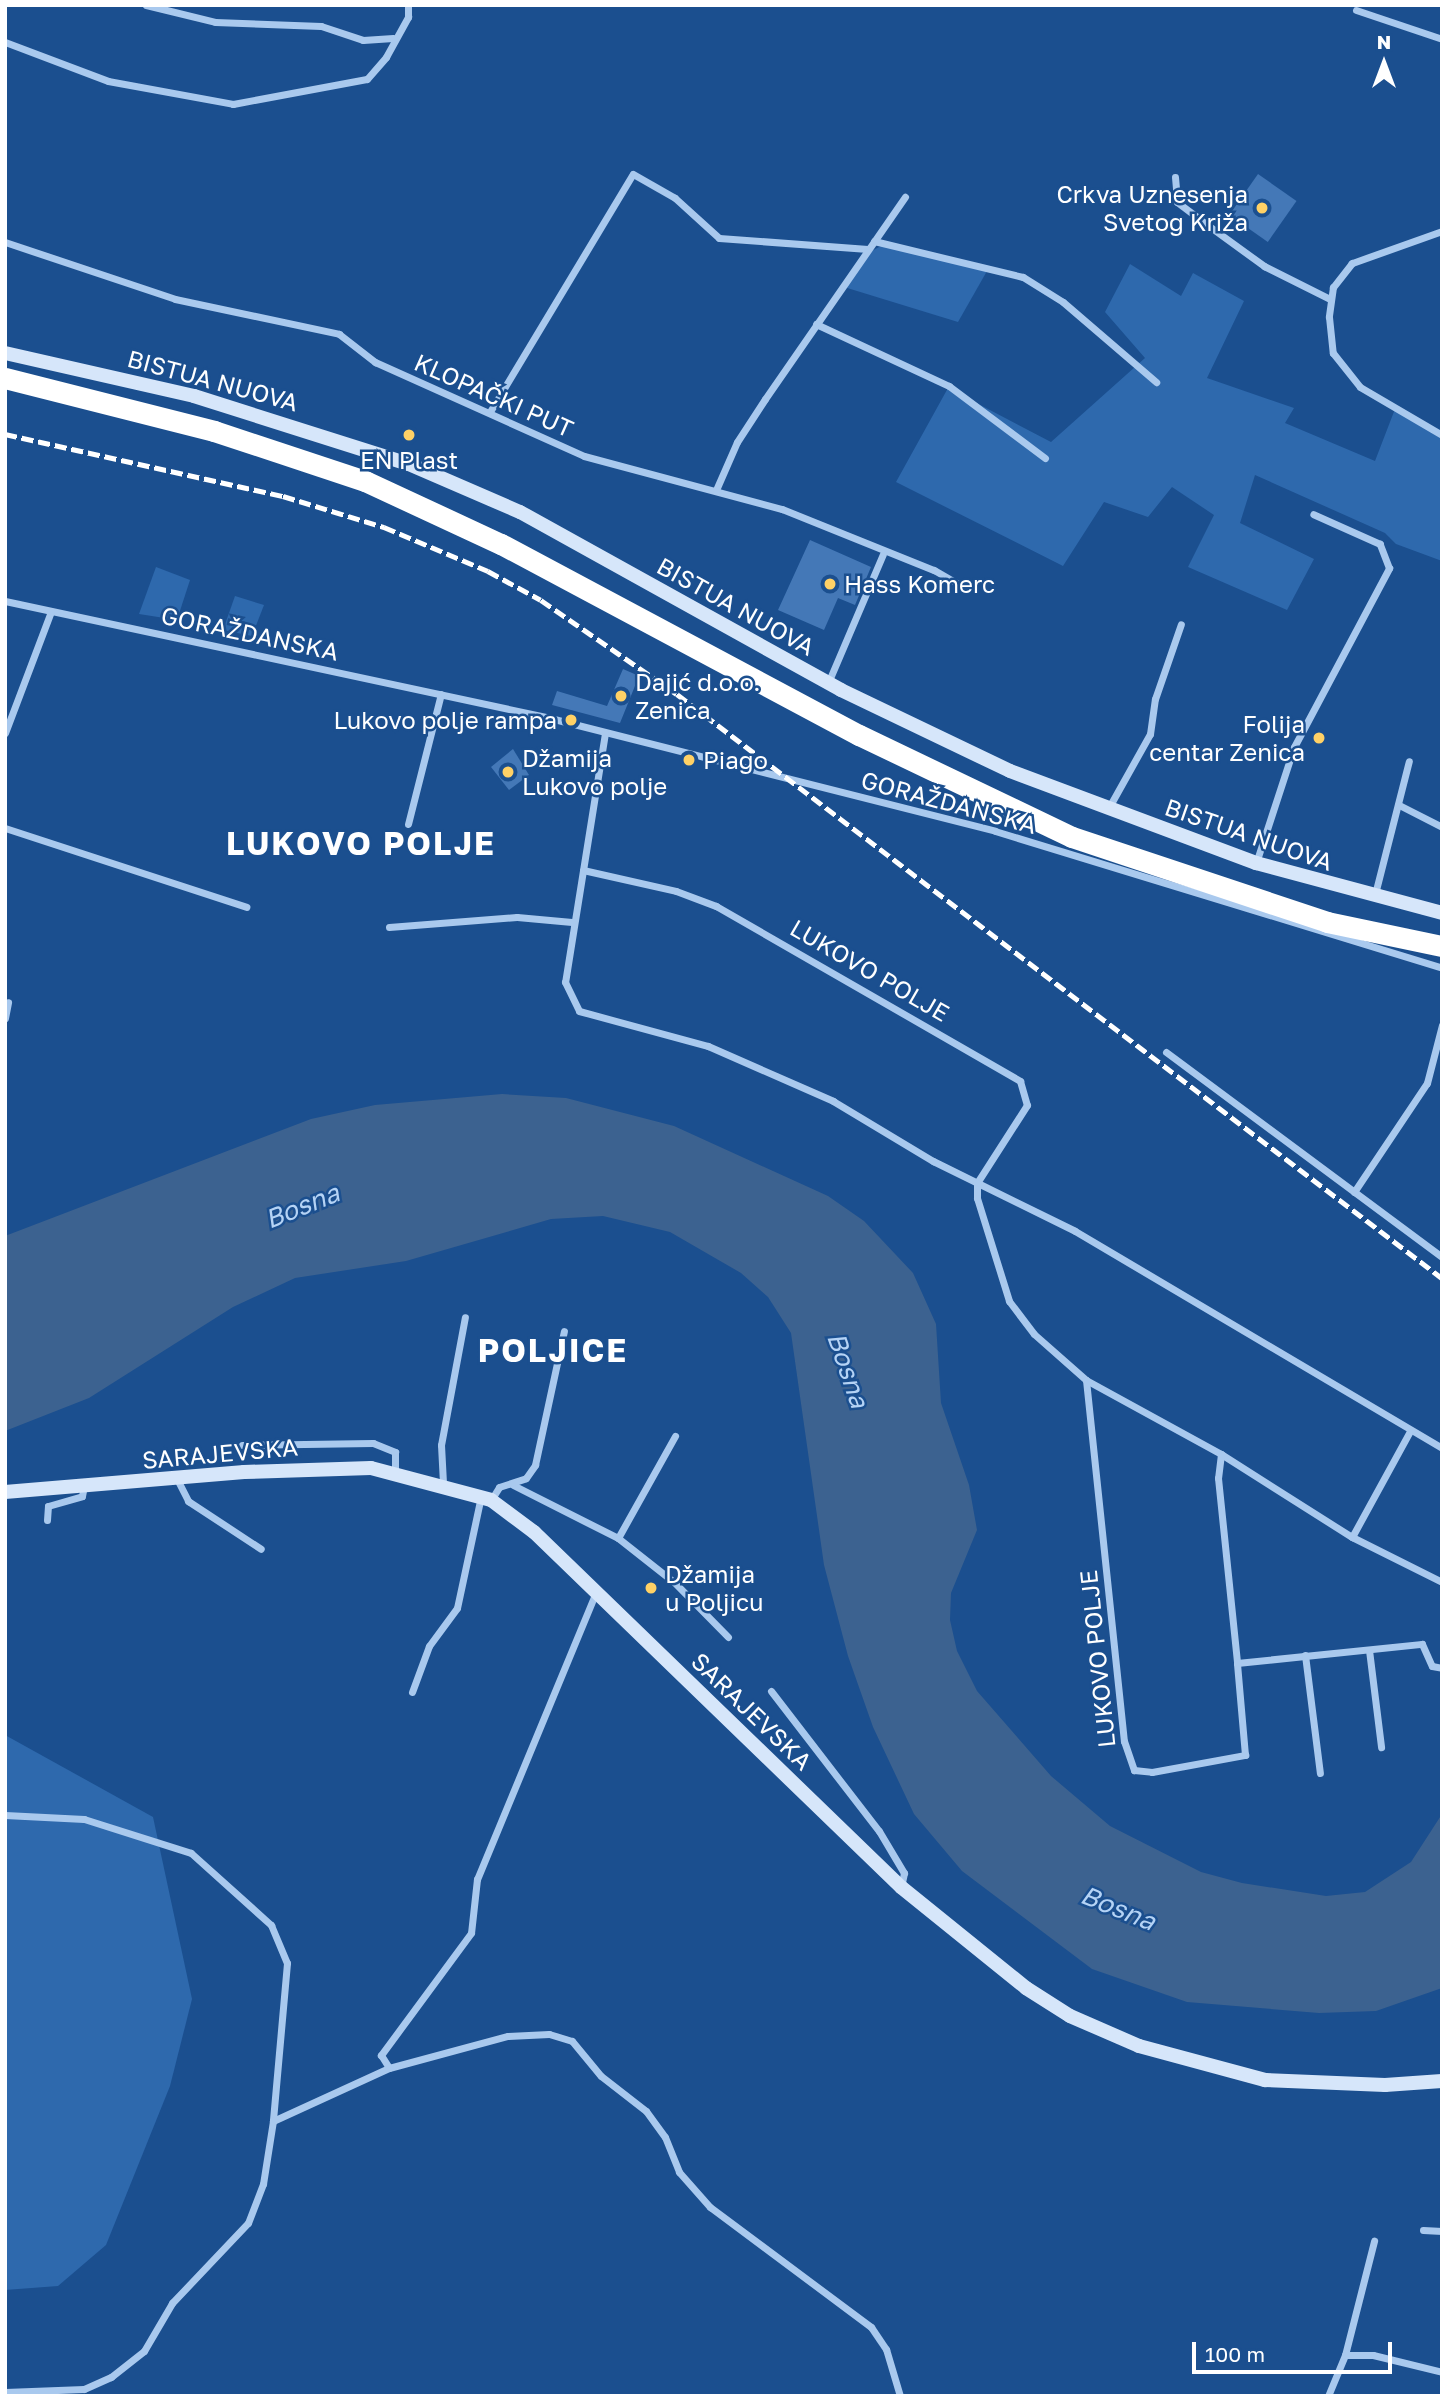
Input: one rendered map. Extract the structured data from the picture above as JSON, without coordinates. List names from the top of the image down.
{
  "streets": {
    "main road": ["BISTUA NUOVA", "SARAJEVSKA"],
    "street": ["KLOPAČKI PUT", "GORAŽDANSKA", "LUKOVO POLJE"]
  },
  "districts": ["LUKOVO POLJE", "POLJICE"],
  "water": ["Bosna"],
  "places": [
    "Crkva Uznesenja Svetog Križa",
    "EN Plast",
    "Hass Komerc",
    "Dajić d.o.o. Zenica",
    "Lukovo polje rampa",
    "Folija centar Zenica",
    "Piago",
    "Džamija Lukovo polje",
    "Džamija u Poljicu"
  ],
  "scale_bar": "100 m",
  "north": "top"
}
